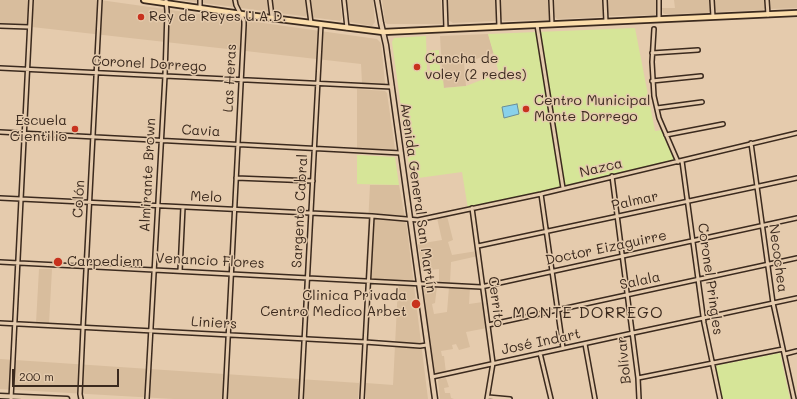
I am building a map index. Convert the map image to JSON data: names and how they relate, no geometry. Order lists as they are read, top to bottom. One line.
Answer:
{"streets":{"main road":["Avenida General San Martín"],"street":["Coronel Dorrego","Las Heras","Cavia","Nazca","Almirante Brown","Melo","Colón","Palmar","Sargento Cabral","Doctor Eizaguirre","Necochea","Venancio Flores","Coronel Pringles","Salala","Cerrito","Liniers","José Indart","Bolívar"]},"crossings":[["Coronel Dorrego","Las Heras"],["Coronel Dorrego","Almirante Brown"],["Coronel Dorrego","Avenida General San Martín"],["Coronel Dorrego","Colón"],["Coronel Dorrego","Sargento Cabral"],["Las Heras","Cavia"],["Las Heras","Melo"],["Las Heras","Venancio Flores"],["Las Heras","Liniers"],["Cavia","Almirante Brown"],["Cavia","Avenida General San Martín"],["Cavia","Colón"],["Cavia","Sargento Cabral"],["Nazca","Melo"],["Nazca","Avenida General San Martín"],["Nazca","Necochea"],["Nazca","Coronel Pringles"],["Nazca","Cerrito"],["Nazca","Bolívar"],["Almirante Brown","Melo"],["Almirante Brown","Venancio Flores"],["Almirante Brown","Liniers"],["Melo","Avenida General San Martín"],["Melo","Colón"],["Melo","Sargento Cabral"],["Avenida General San Martín","Doctor Eizaguirre"],["Avenida General San Martín","Venancio Flores"],["Avenida General San Martín","Liniers"],["Avenida General San Martín","José Indart"],["Colón","Venancio Flores"],["Colón","Liniers"],["Palmar","Necochea"],["Palmar","Coronel Pringles"],["Palmar","Cerrito"],["Palmar","Bolívar"],["Sargento Cabral","Venancio Flores"],["Sargento Cabral","Liniers"],["Doctor Eizaguirre","Necochea"],["Doctor Eizaguirre","Venancio Flores"],["Doctor Eizaguirre","Coronel Pringles"],["Doctor Eizaguirre","Cerrito"],["Doctor Eizaguirre","Bolívar"],["Necochea","Salala"],["Necochea","José Indart"],["Coronel Pringles","Salala"],["Coronel Pringles","José Indart"],["Salala","Cerrito"],["Salala","Bolívar"],["Cerrito","José Indart"],["José Indart","Bolívar"]],"districts":["MONTE DORREGO"],"places":["Rey de Reyes U.A.D.","Cancha de voley (2 redes)","Centro Municipal Monte Dorrego","Escuela Cientilio","Carpediem","Clinica Privada Centro Medico Arbet"],"scale_bar":"200 m"}
